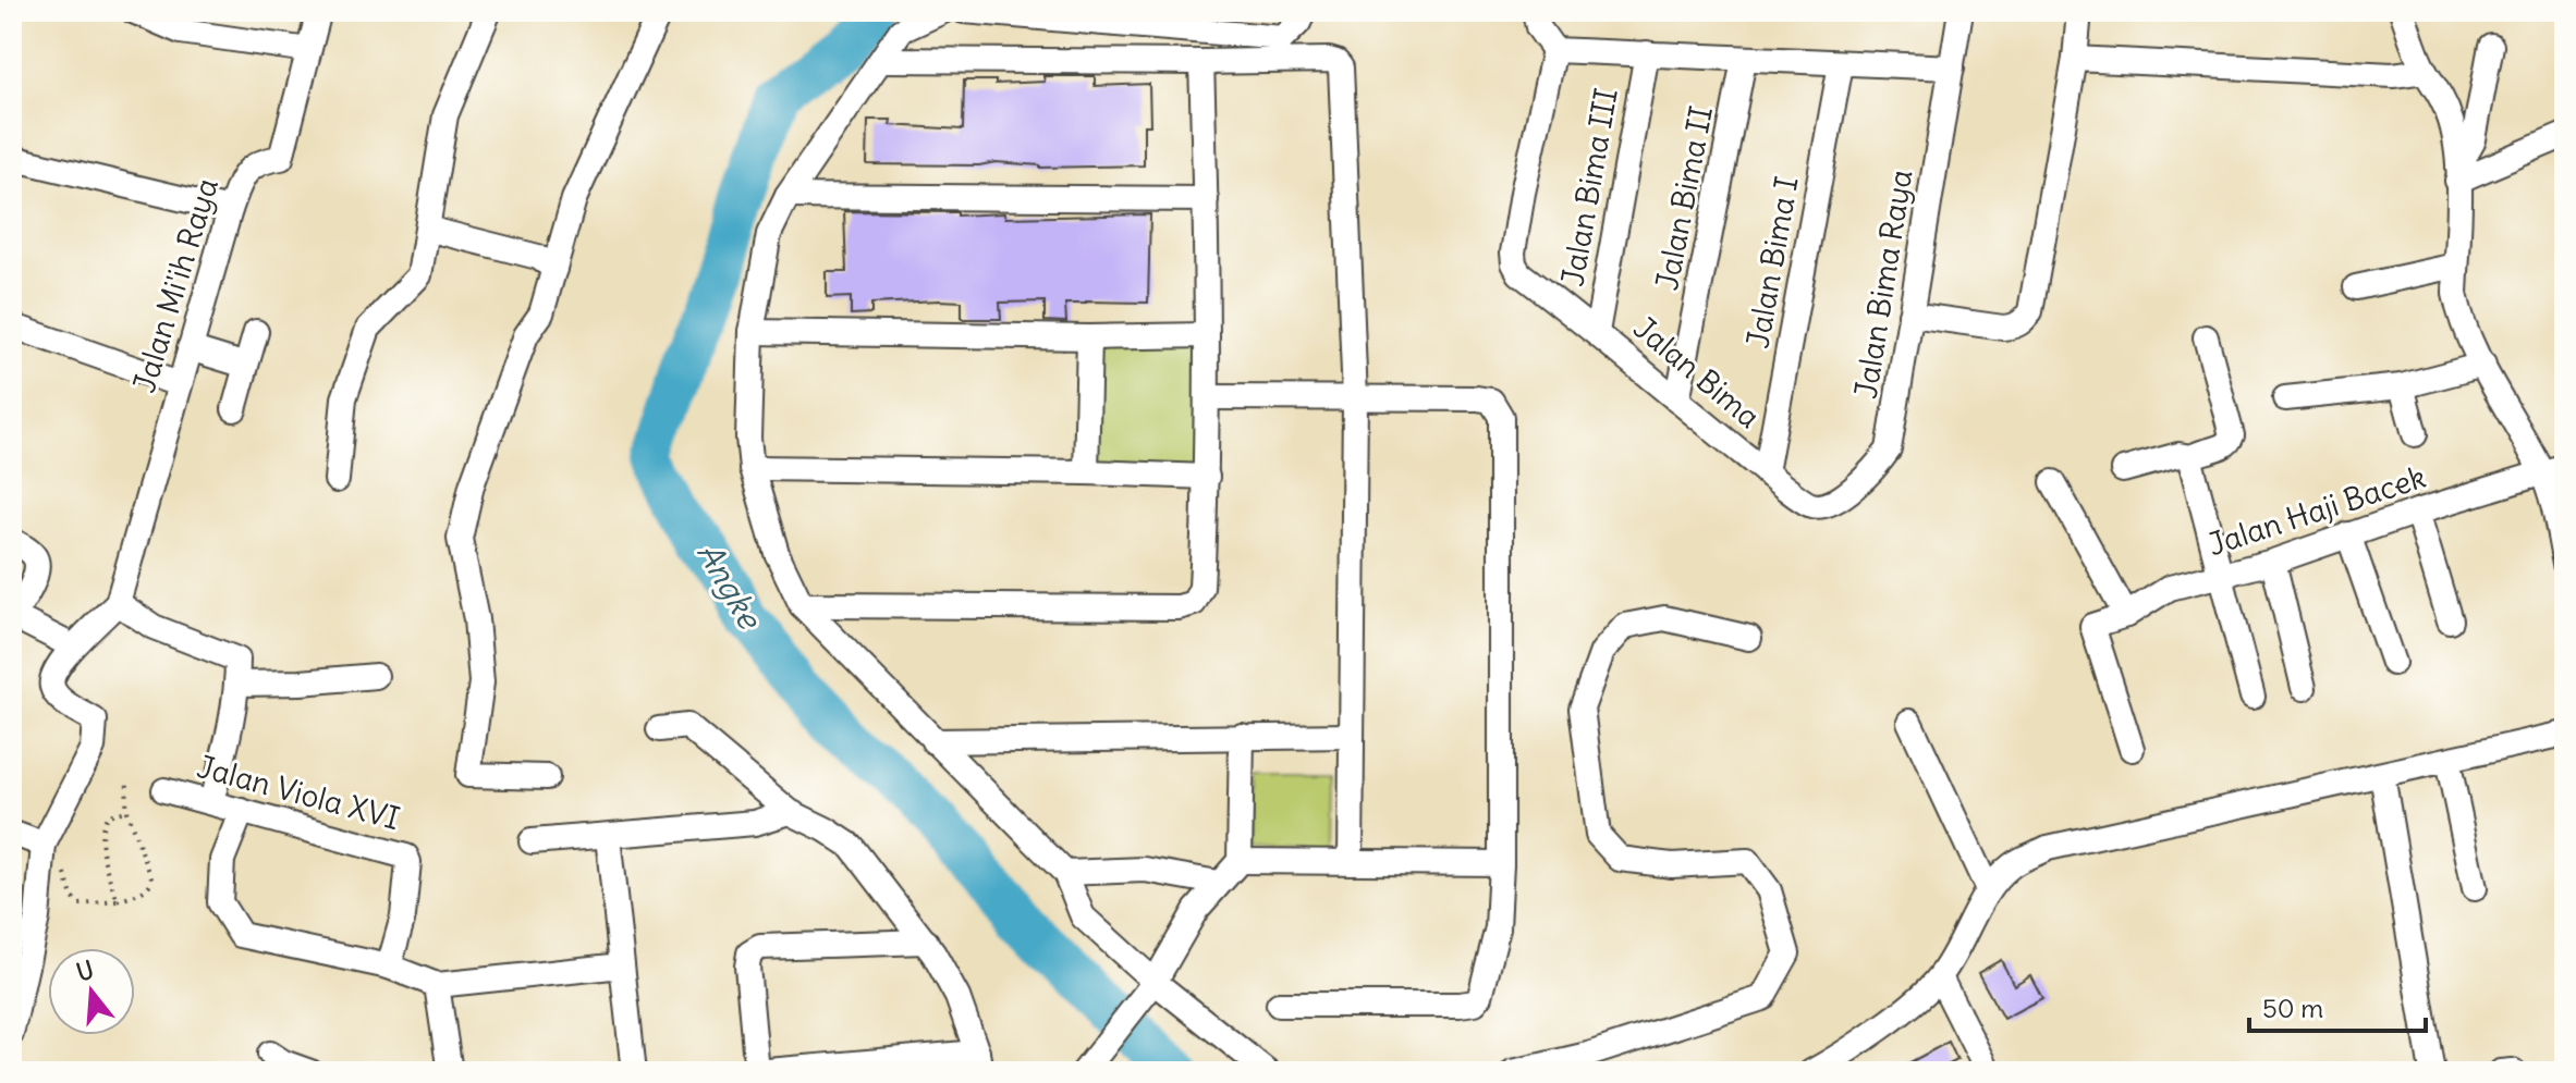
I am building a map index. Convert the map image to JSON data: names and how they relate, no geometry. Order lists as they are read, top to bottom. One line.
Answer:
{"streets":{"street":["Jalan Bima III","Jalan Bima II","Jalan Bima I","Jalan Bima Raya","Jalan Mi'ih Raya","Jalan Bima","Jalan Haji Bacek","Jalan Viola XVI"]},"crossings":[["Jalan Bima III","Jalan Bima"],["Jalan Bima II","Jalan Bima"],["Jalan Bima I","Jalan Bima"],["Jalan Bima Raya","Jalan Bima"]],"water":["Angke"],"scale_bar":"50 m","north":"top"}
